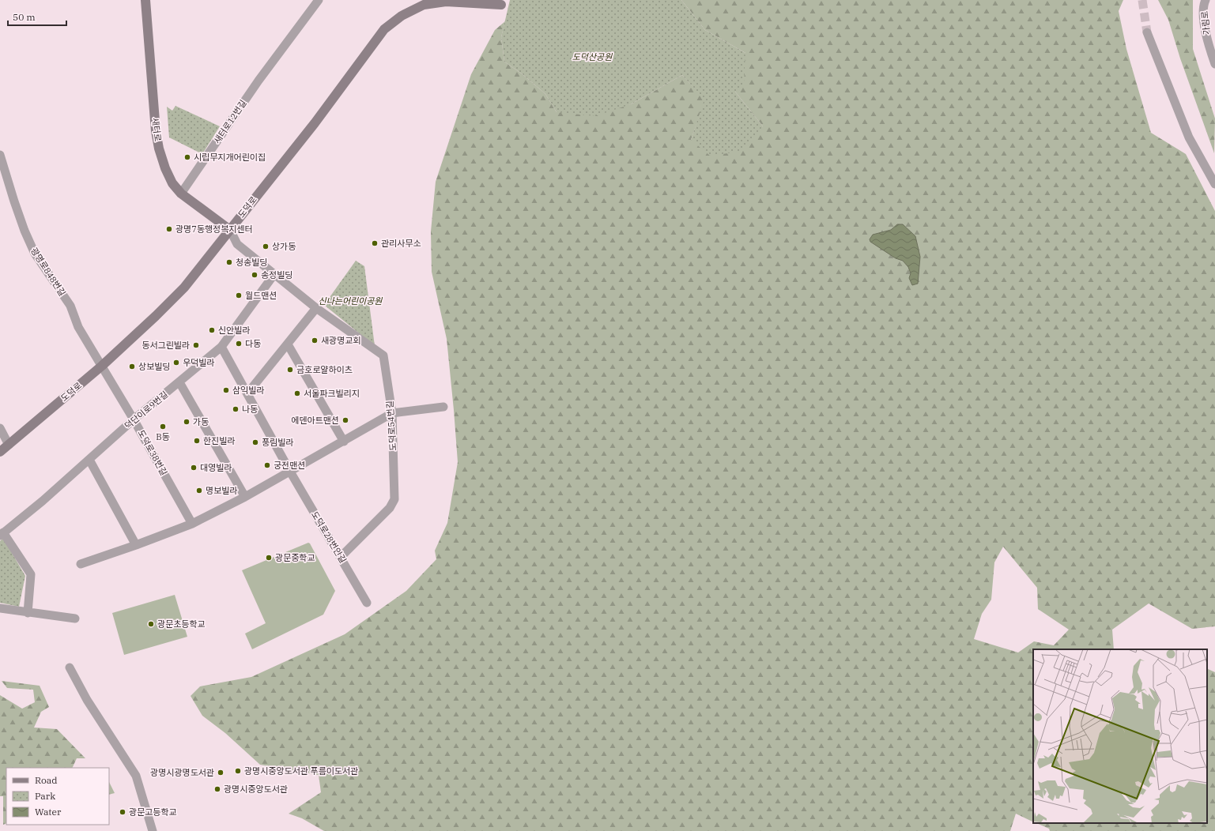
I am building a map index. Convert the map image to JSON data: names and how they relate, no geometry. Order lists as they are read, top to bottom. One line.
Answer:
{"streets":{"street":["가림로","새터로12번길","새터로","도덕로","광명로848번길","덕단이로9번길","도덕로54번길","도덕로38번길","도덕로28번안길"]},"crossings":[["새터로12번길","새터로"],["새터로","도덕로"],["새터로","도덕로54번길"],["도덕로","광명로848번길"],["도덕로","도덕로54번길"],["도덕로","도덕로38번길"],["광명로848번길","도덕로38번길"],["덕단이로9번길","도덕로54번길"],["덕단이로9번길","도덕로38번길"],["덕단이로9번길","도덕로28번안길"],["도덕로54번길","도덕로28번안길"]],"parks":["도덕산공원","신나는어린이공원"],"places":["시립무지개어린이집","광명7동행정복지센터","관리사무소","상가동","청송빌딩","송정빌딩","월드맨션","신안빌라","새광명교회","다동","동서그린빌라","우덕빌라","상보빌딩","금호로얄하이츠","삼익빌라","서울파크빌리지","나동","에덴아트맨션","가동","B동","한진빌라","풍림빌라","궁전맨션","대영빌라","명보빌라","광문중학교","광문초등학교","광명시중앙도서관 푸름이도서관","광명시광명도서관","광명시중앙도서관","광문고등학교"],"legend":["Road","Park","Water"],"scale_bar":"50 m"}
